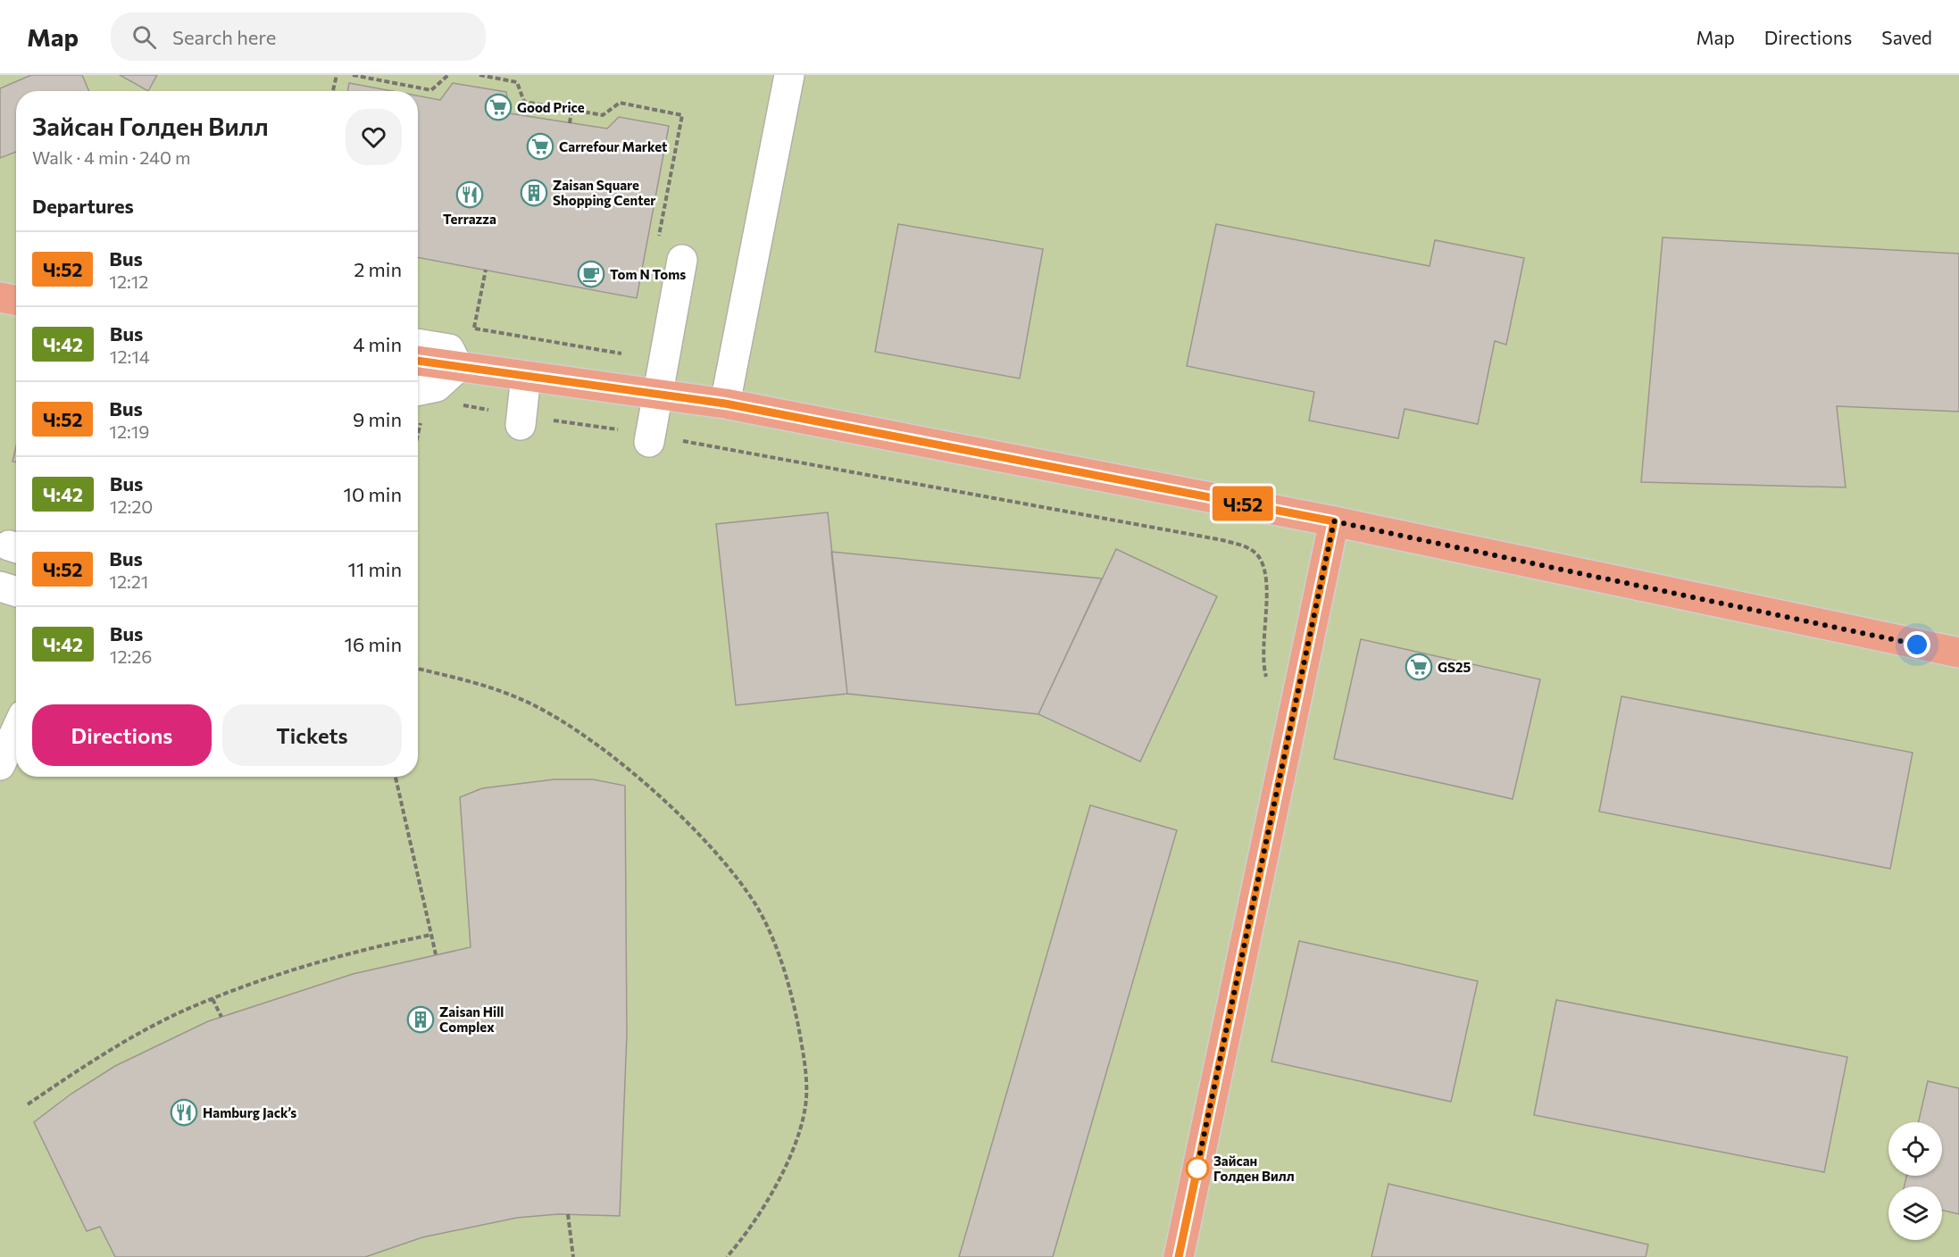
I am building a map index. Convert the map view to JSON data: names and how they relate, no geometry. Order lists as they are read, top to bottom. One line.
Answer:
{"places":{"supermarket":["Good Price","Carrefour Market","GS25"],"building":["Zaisan Square Shopping Center","Zaisan Hill Complex"],"restaurant":["Terrazza","Hamburg Jack’s"],"cafe":["Tom N Toms"],"other":["Зайсан Голден Вилл"]},"lines":["bus line Ч:52"],"page":{"header":"Map","search":"Search here","nav":["Map","Directions","Saved"],"on_map":"Ч:52","heading":[["Зайсан Голден Вилл","Walk · 4 min · 240 m"],"Departures"],"list":[{"mark":"Ч:52","name":"Bus","note":"12:12","value":"2 min"},{"mark":"Ч:42","name":"Bus","note":"12:14","value":"4 min"},{"mark":"Ч:52","name":"Bus","note":"12:19","value":"9 min"},{"mark":"Ч:42","name":"Bus","note":"12:20","value":"10 min"},{"mark":"Ч:52","name":"Bus","note":"12:21","value":"11 min"},{"mark":"Ч:42","name":"Bus","note":"12:26","value":"16 min"}],"buttons":["Directions","Tickets"]}}
